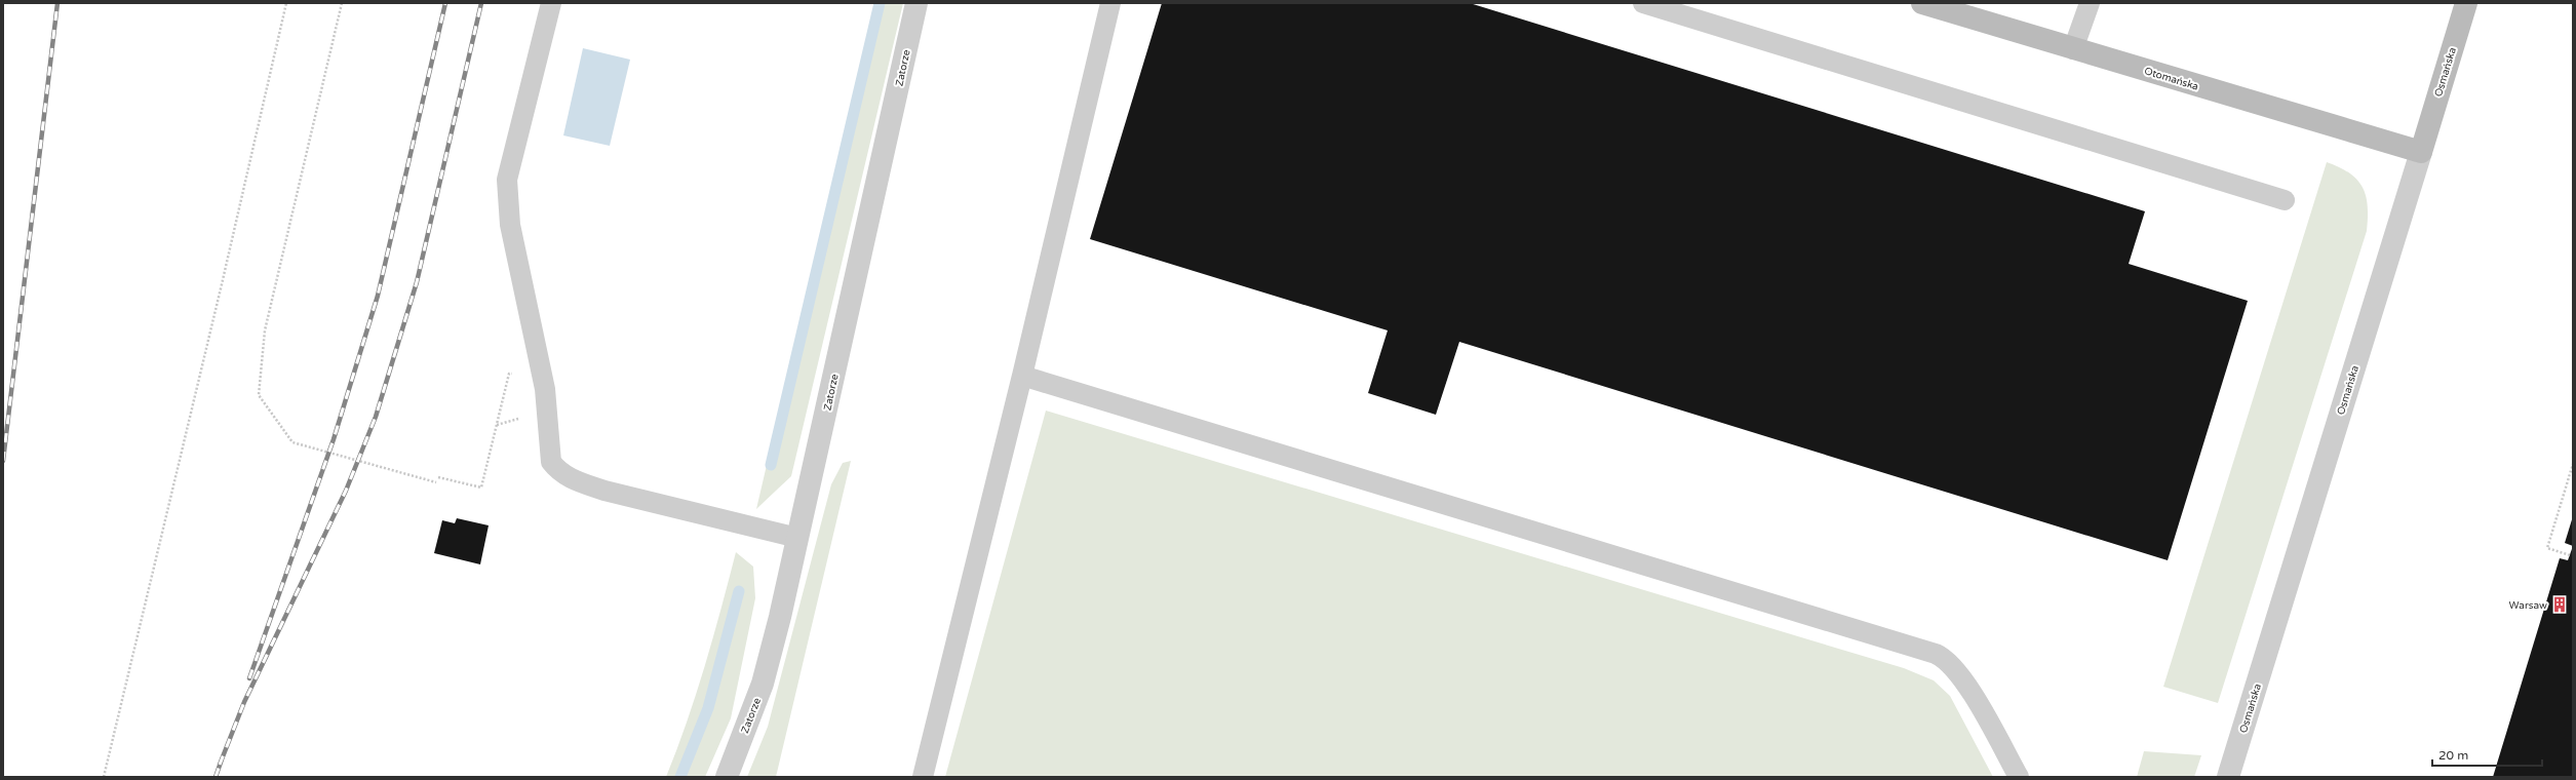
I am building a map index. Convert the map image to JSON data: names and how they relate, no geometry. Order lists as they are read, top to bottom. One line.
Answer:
{"streets":{"street":["Zatorze","Osmańska","Otomańska"]},"crossings":[["Osmańska","Otomańska"]],"places":{"building":["Warsaw"]},"scale_bar":"20 m"}
